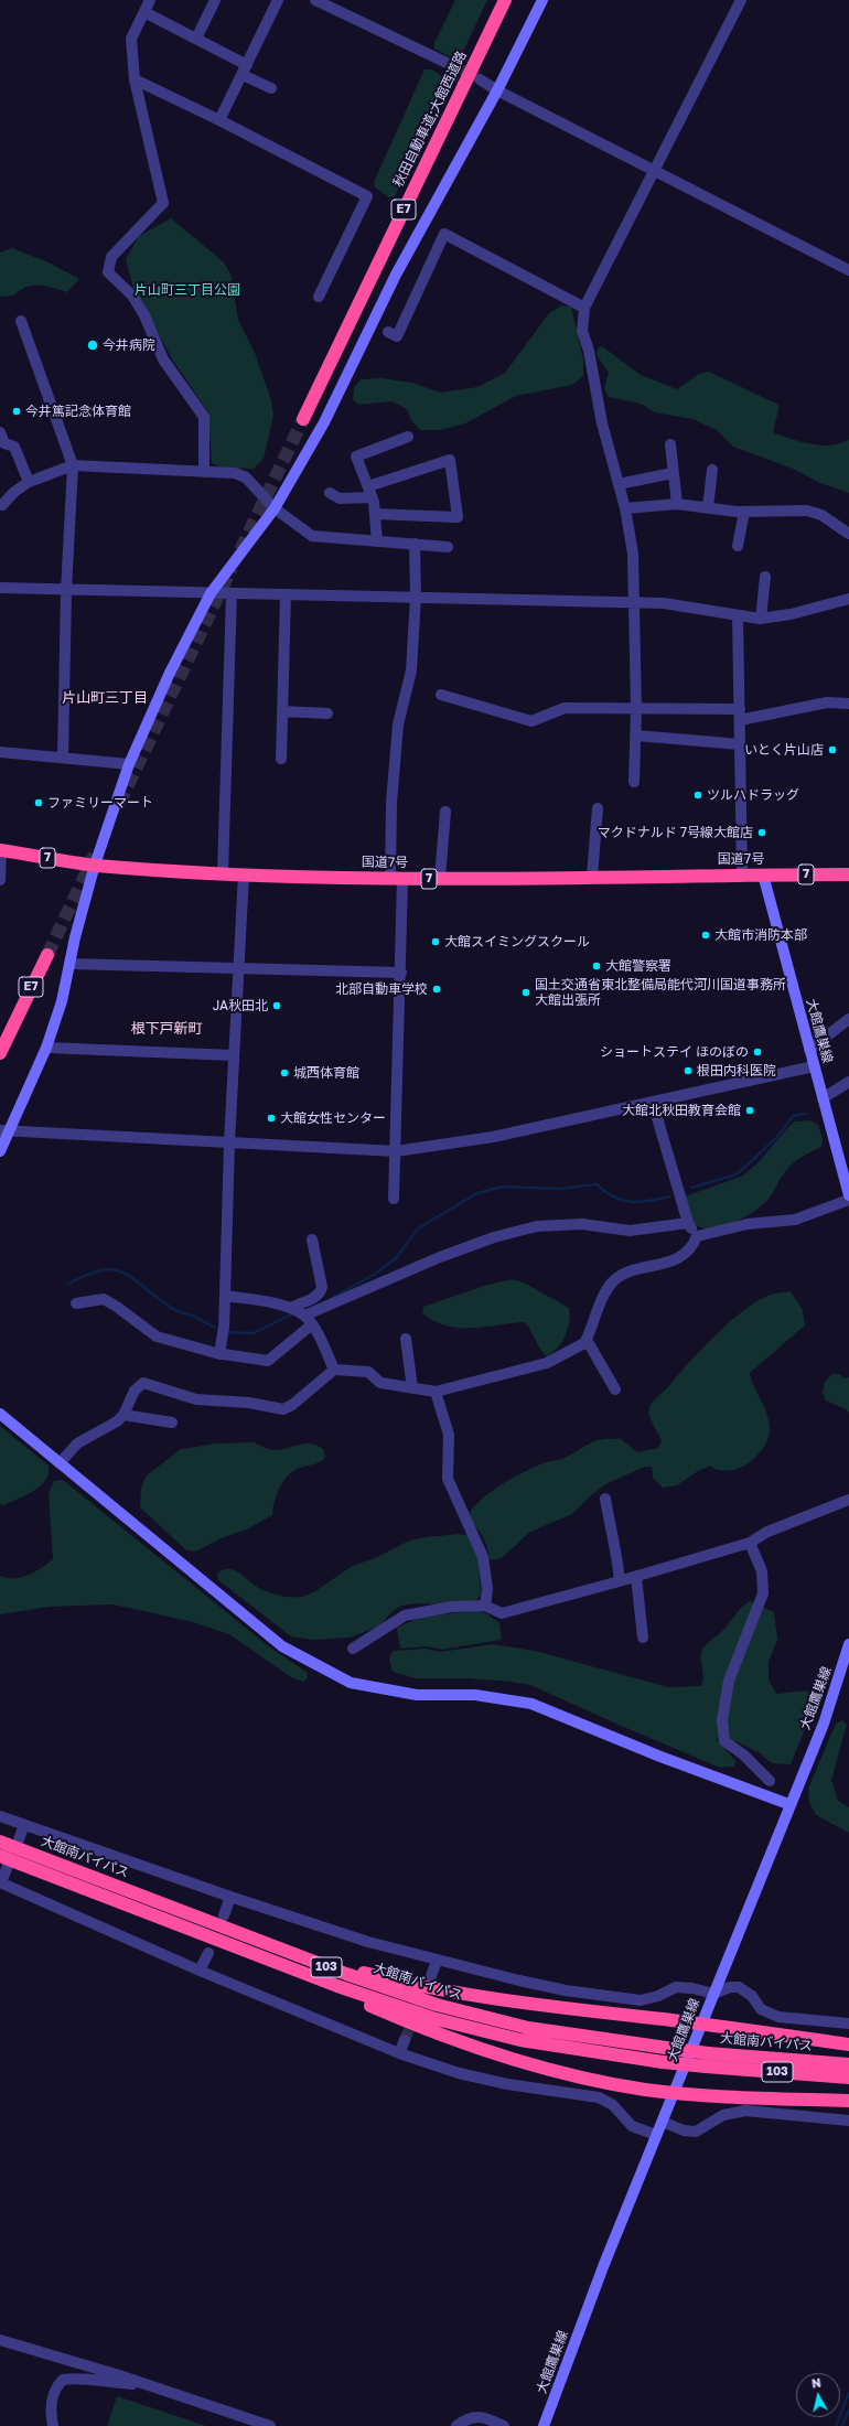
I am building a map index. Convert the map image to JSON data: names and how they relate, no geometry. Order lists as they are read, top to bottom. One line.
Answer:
{"streets":{"highway":["秋田自動車道;大館西道路","E7","7","国道7号","大館南バイパス","103"],"street":["大館鷹巣線"]},"crossings":[["国道7号","大館鷹巣線"]],"districts":["片山町三丁目","根下戸新町"],"parks":["片山町三丁目公園"],"places":["今井病院","今井篤記念体育館","いとく片山店","ツルハドラッグ","ファミリーマート","マクドナルド 7号線大館店","大館市消防本部","大館スイミングスクール","大館警察署","北部自動車学校","国土交通省東北整備局能代河川国道事務所 大館出張所","JA秋田北","ショートステイ ほのぼの","根田内科医院","城西体育館","大館北秋田教育会館","大館女性センター"],"north":"top"}
